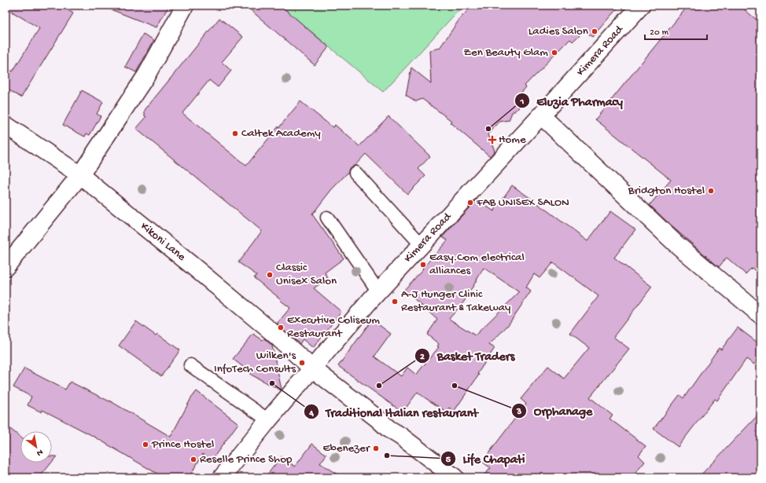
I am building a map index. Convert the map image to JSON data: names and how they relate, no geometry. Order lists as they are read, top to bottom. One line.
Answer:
{"streets":{"street":["Kimera Road","Kikoni Lane"]},"crossings":[["Kimera Road","Kikoni Lane"]],"places":{"other":["Ladies Salon","Zen Beauty Glam","Eluzia Pharmacy","Caltek Academy","Bridgton Hostel","FAB UNISEX SALON","Easy.Com electrical alliances","Classic Unisex Salon","A-J Hunger Clinic Restaurant & Takeway","Executive Coliseum Restaurant","Wilken's InfoTech Consults","Traditional Italian restaurant","Basket Traders","Orphanage","Prince Hostel","Ebenezer","Life Chapati","Reselle Prince Shop"],"health":["Home"]},"scale_bar":"20 m","north":"bottom right"}
